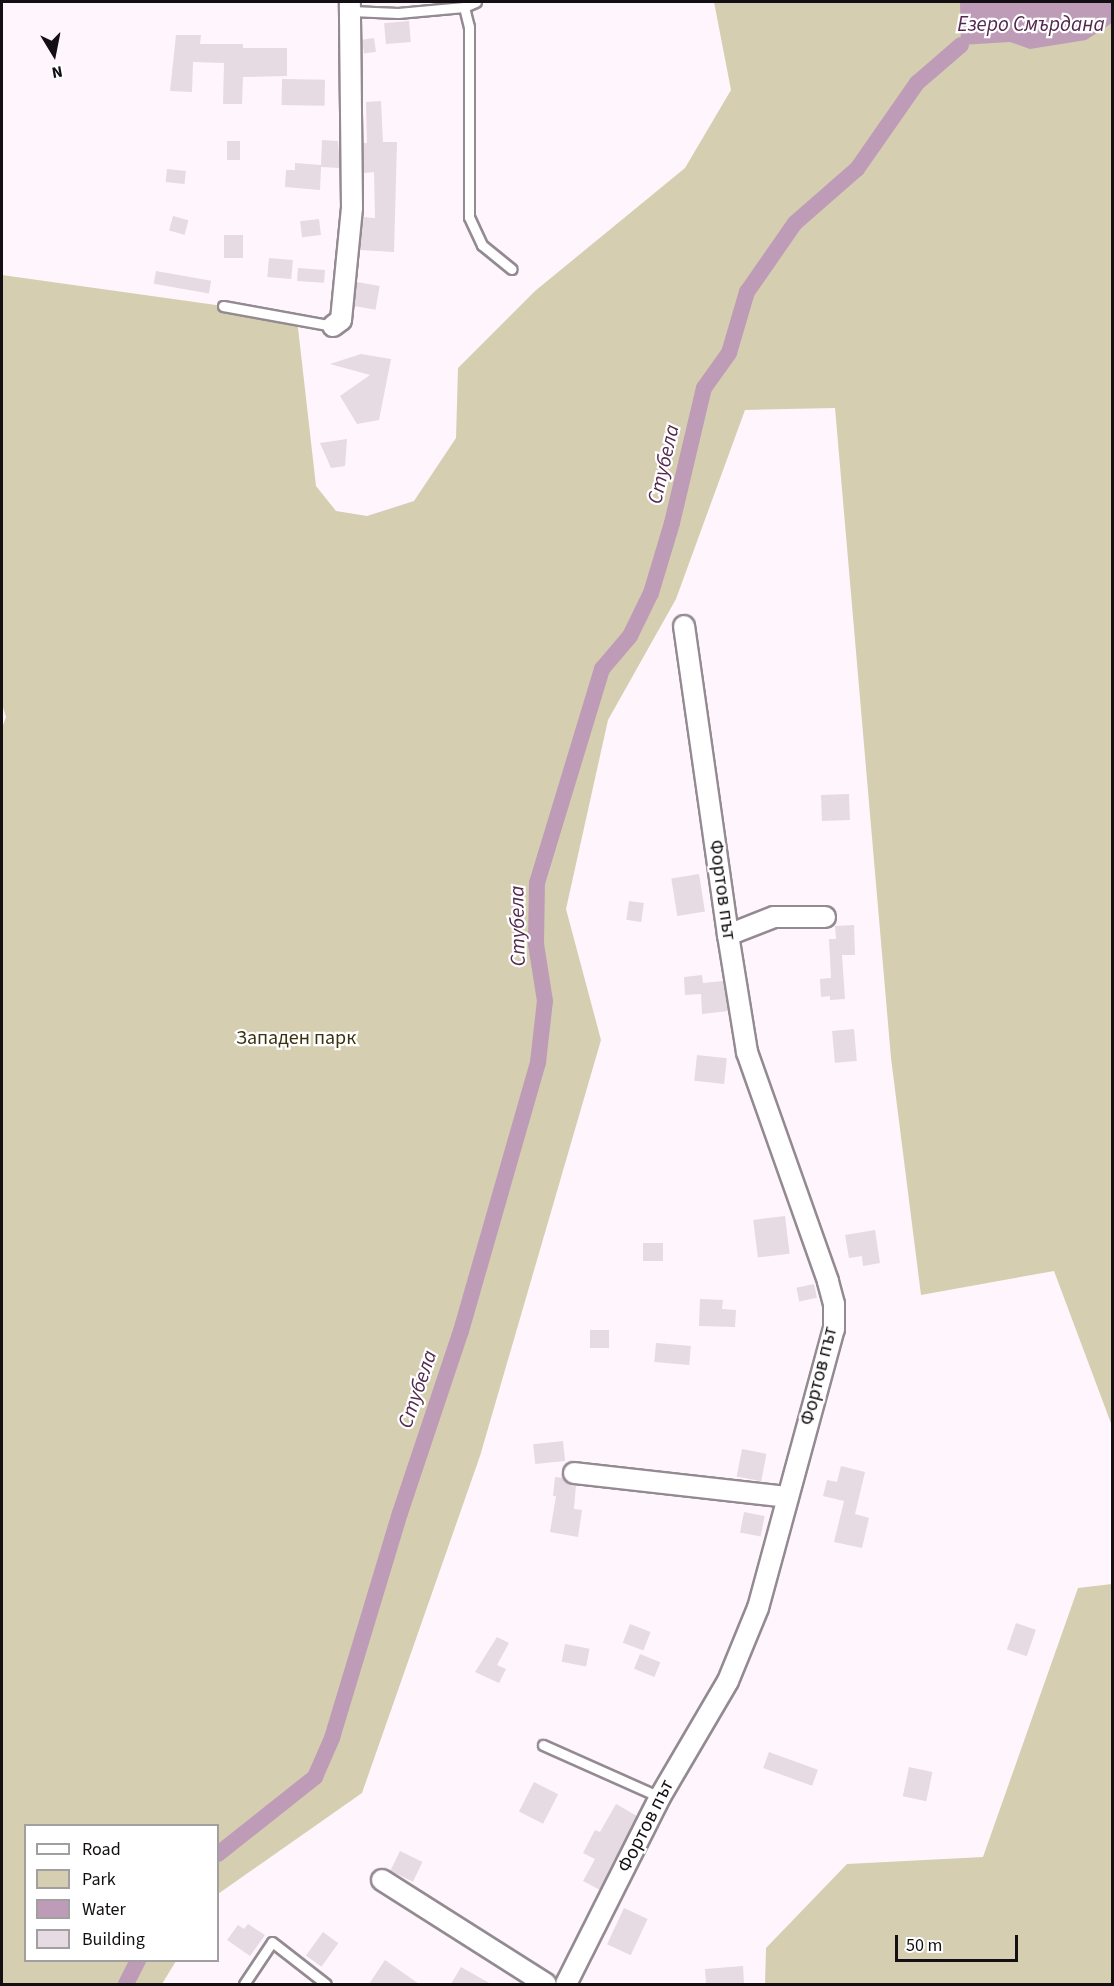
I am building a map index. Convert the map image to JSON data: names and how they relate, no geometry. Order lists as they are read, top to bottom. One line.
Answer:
{"streets":{"street":["Фортов път"]},"water":["Езеро Смърдана","Стубела"],"parks":["Западен парк"],"legend":["Road","Park","Water","Building"],"scale_bar":"50 m","north":"bottom"}
